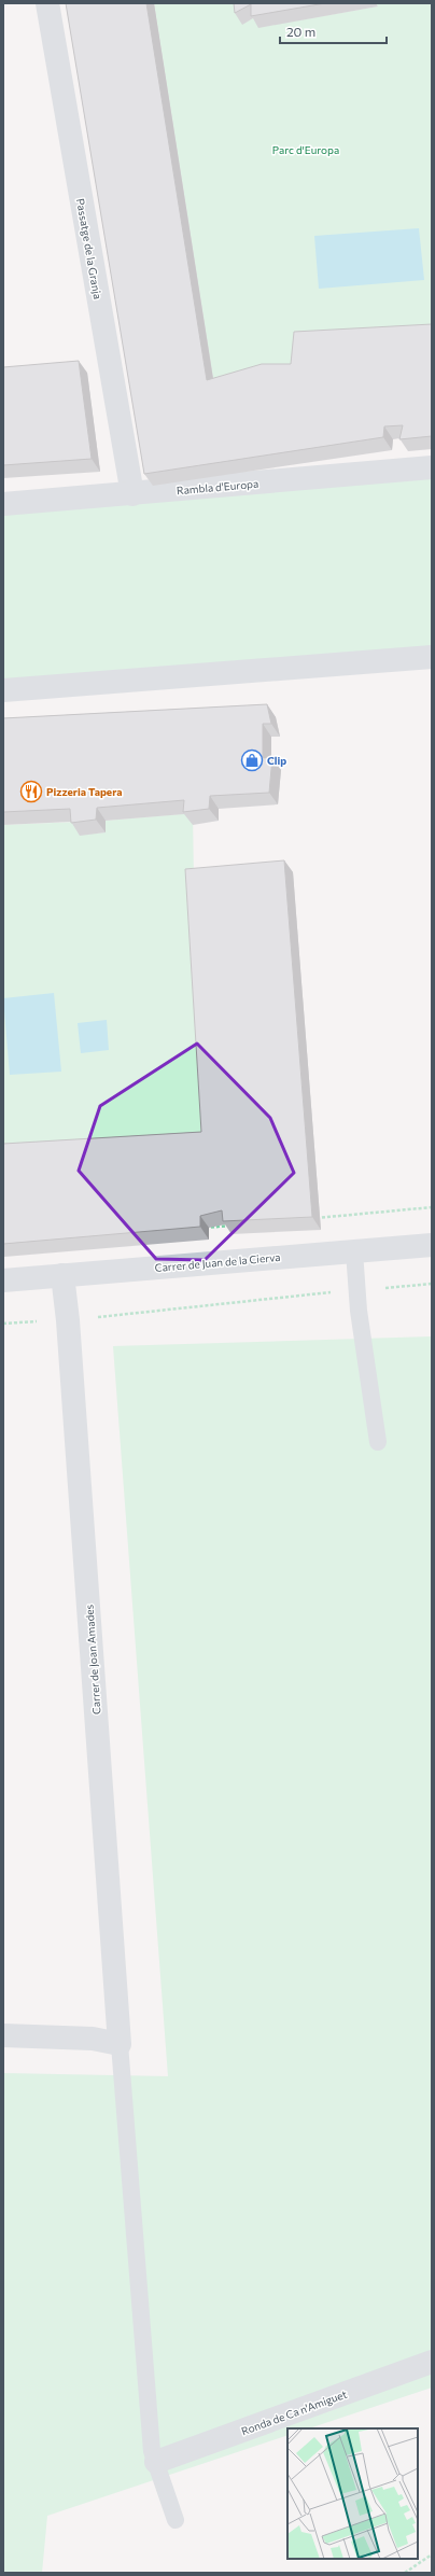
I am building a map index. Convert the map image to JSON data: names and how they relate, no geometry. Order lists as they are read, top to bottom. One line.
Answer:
{"streets":{"street":["Passatge de la Granja","Rambla d'Europa","Carrer de Juan de la Cierva","Carrer de Joan Amades","Ronda de Ca n'Amiguet"]},"crossings":[["Passatge de la Granja","Rambla d'Europa"],["Carrer de Juan de la Cierva","Carrer de Joan Amades"]],"parks":["Parc d'Europa"],"places":{"shop":["Clip"],"restaurant":["Pizzeria Tapera"]},"scale_bar":"20 m"}
